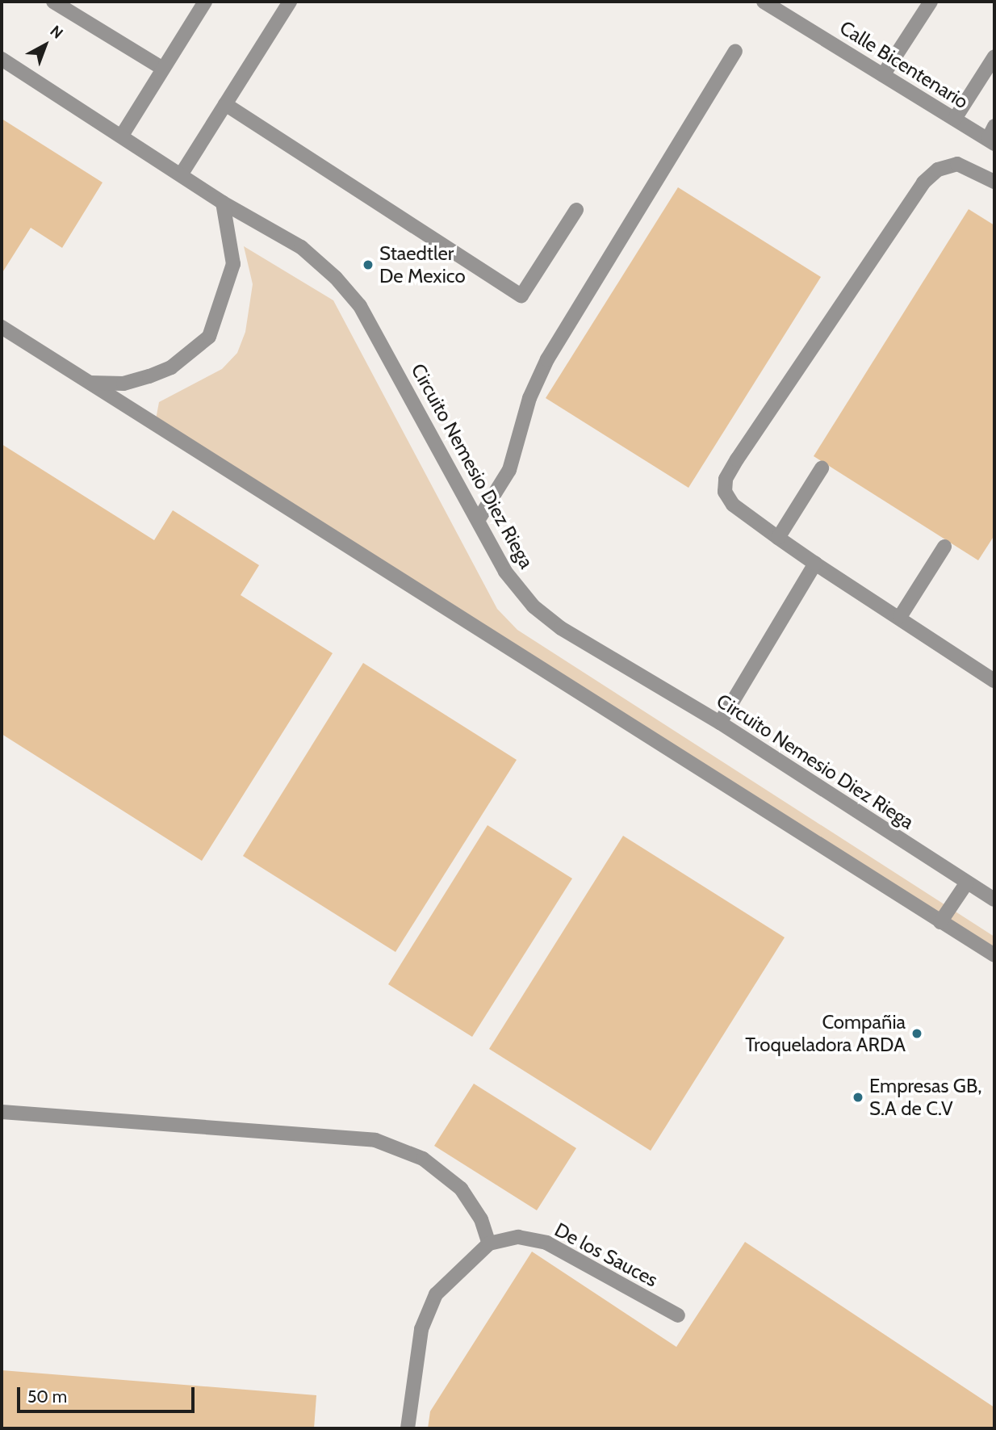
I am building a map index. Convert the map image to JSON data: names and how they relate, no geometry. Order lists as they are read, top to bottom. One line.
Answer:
{"streets":{"street":["Calle Bicentenario","Circuito Nemesio Diez Riega","De los Sauces"]},"places":["Staedtler De Mexico","Compañia Troqueladora ARDA","Empresas GB, S.A de C.V"],"scale_bar":"50 m","north":"top right"}
